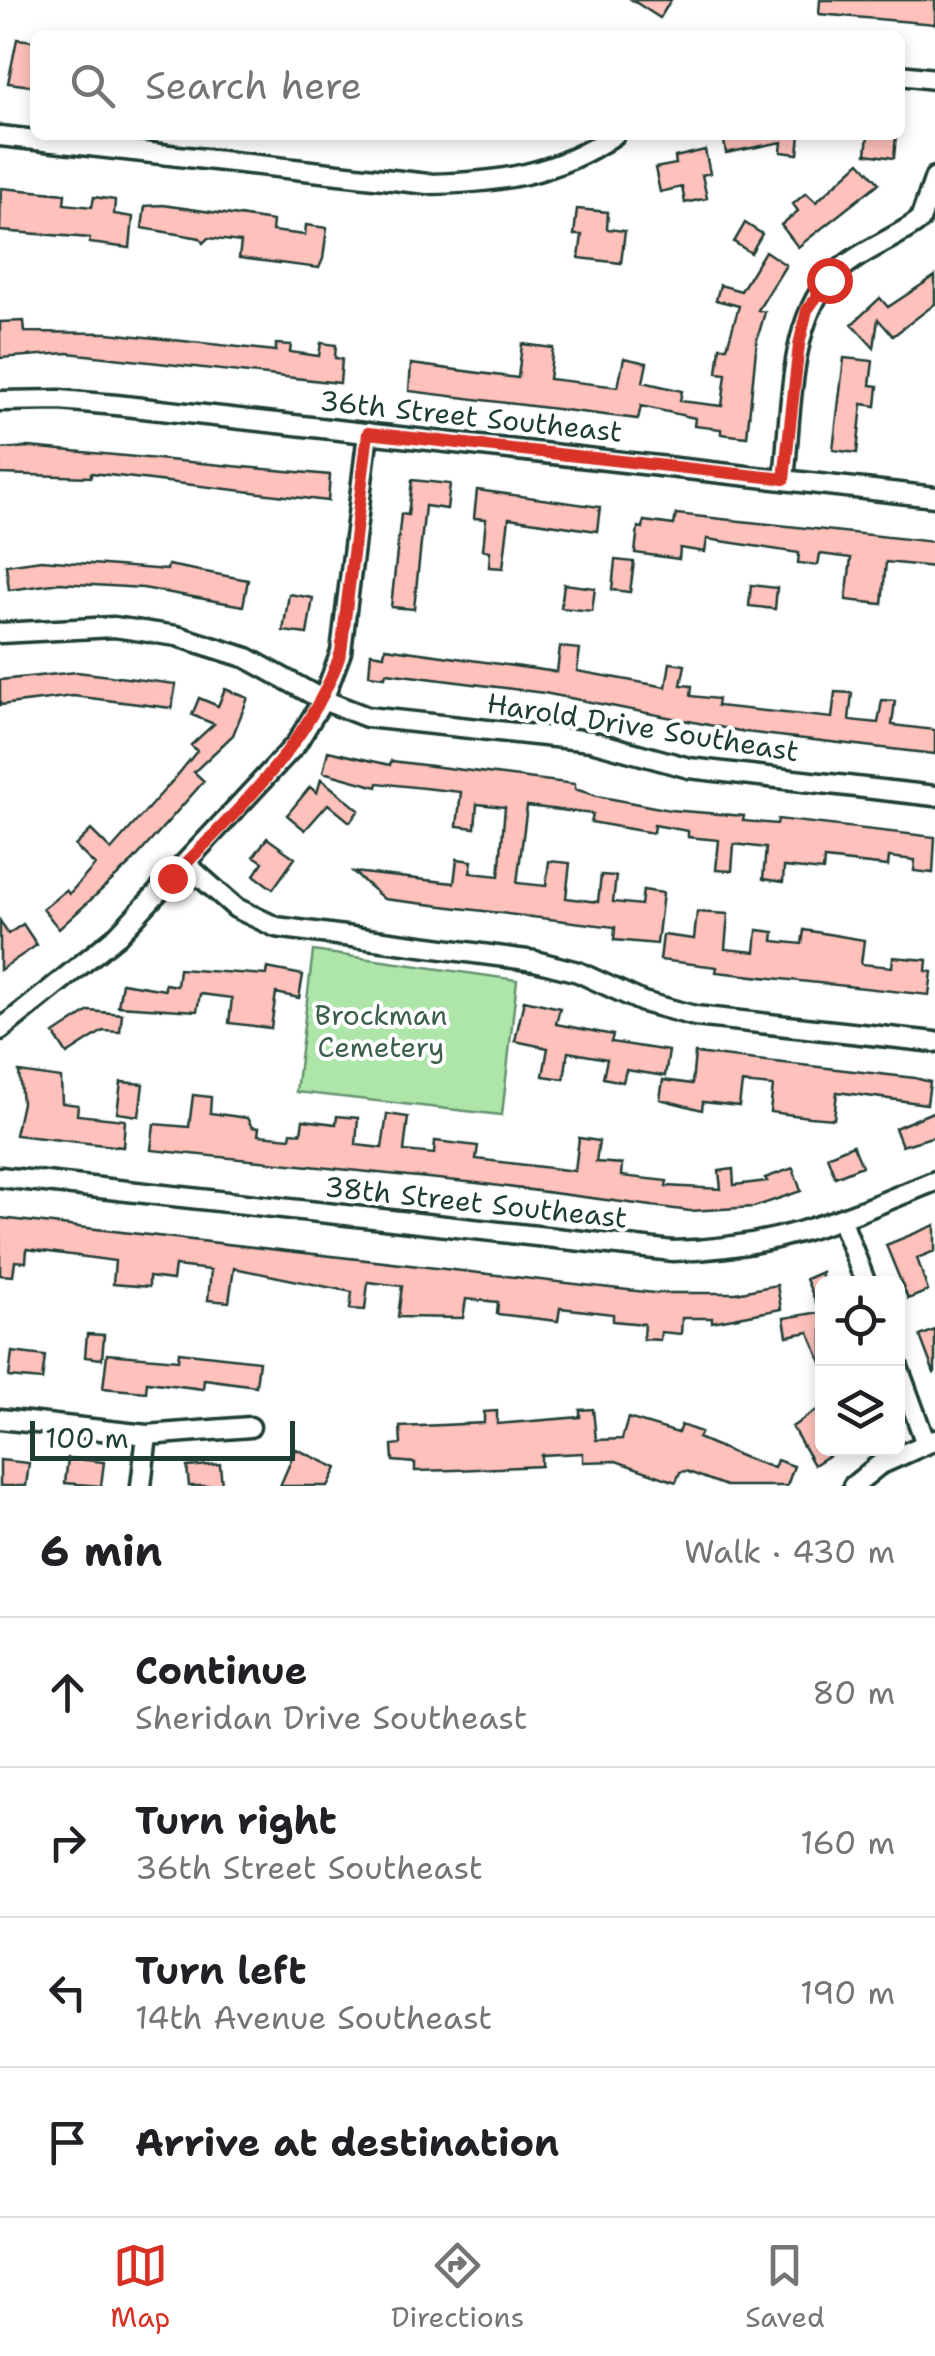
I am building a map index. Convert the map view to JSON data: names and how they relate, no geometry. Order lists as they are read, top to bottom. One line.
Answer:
{"streets":{"street":["36th Street Southeast","Harold Drive Southeast","38th Street Southeast"]},"parks":["Brockman Cemetery"],"scale_bar":"100 m","page":{"search":"Search here","scale":"100 m","heading":["6 min","Walk · 430 m"],"list":[["Continue","Sheridan Drive Southeast","80 m"],["Turn right","36th Street Southeast","160 m"],["Turn left","14th Avenue Southeast","190 m"],"Arrive at destination"],"nav":["Map","Directions","Saved"]}}
